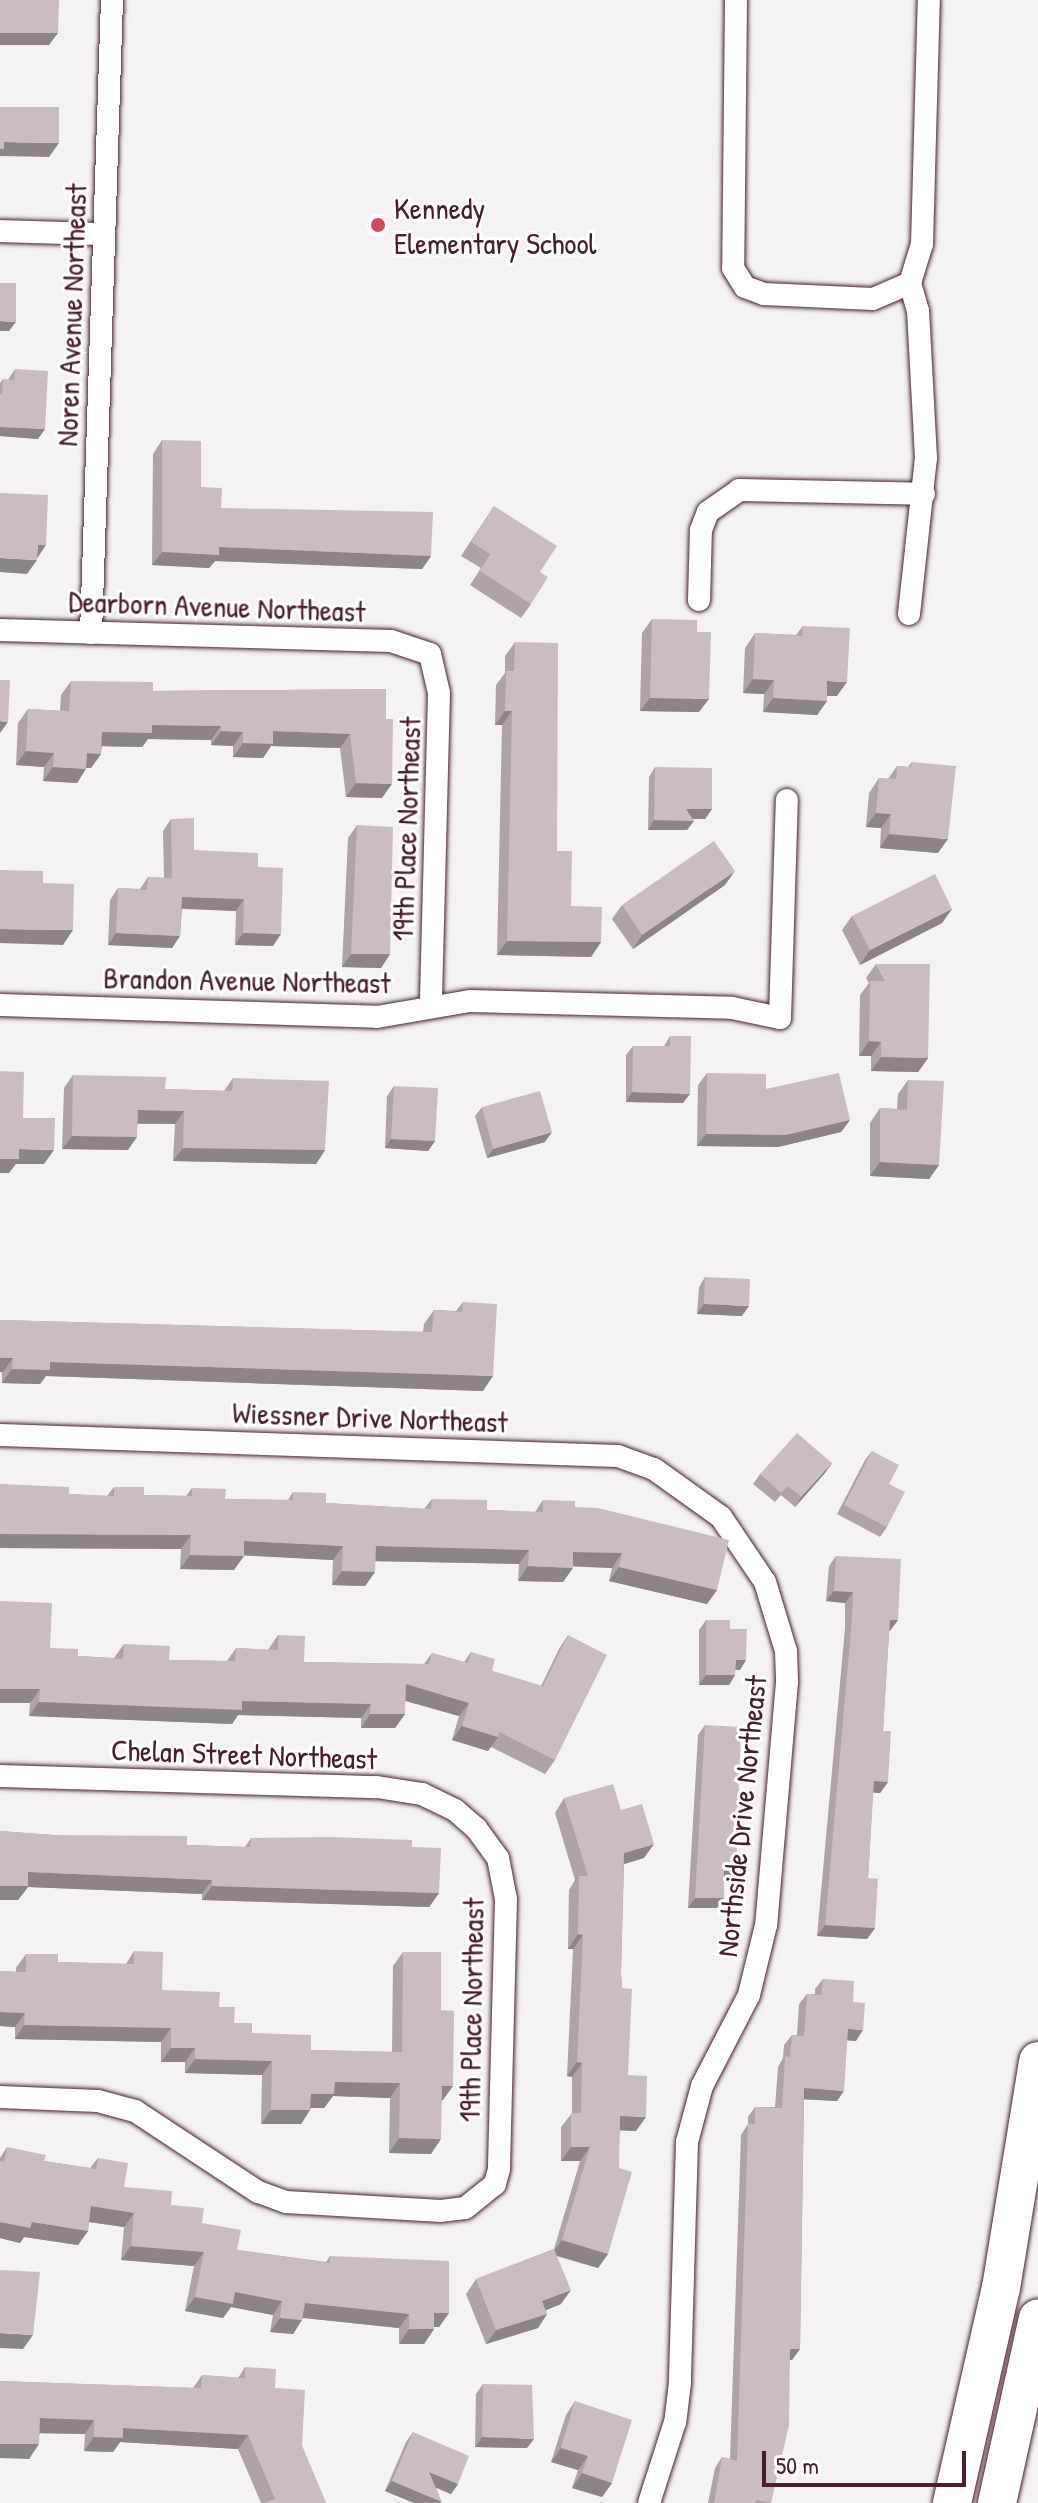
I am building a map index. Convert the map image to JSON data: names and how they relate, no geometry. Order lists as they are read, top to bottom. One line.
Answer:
{"streets":{"street":["Noren Avenue Northeast","Dearborn Avenue Northeast","19th Place Northeast","Brandon Avenue Northeast","Wiessner Drive Northeast","Chelan Street Northeast","Northside Drive Northeast"]},"crossings":[["Noren Avenue Northeast","Dearborn Avenue Northeast"],["Dearborn Avenue Northeast","19th Place Northeast"],["19th Place Northeast","Brandon Avenue Northeast"],["19th Place Northeast","Chelan Street Northeast"],["Wiessner Drive Northeast","Northside Drive Northeast"]],"places":["Kennedy Elementary School"],"scale_bar":"50 m"}
